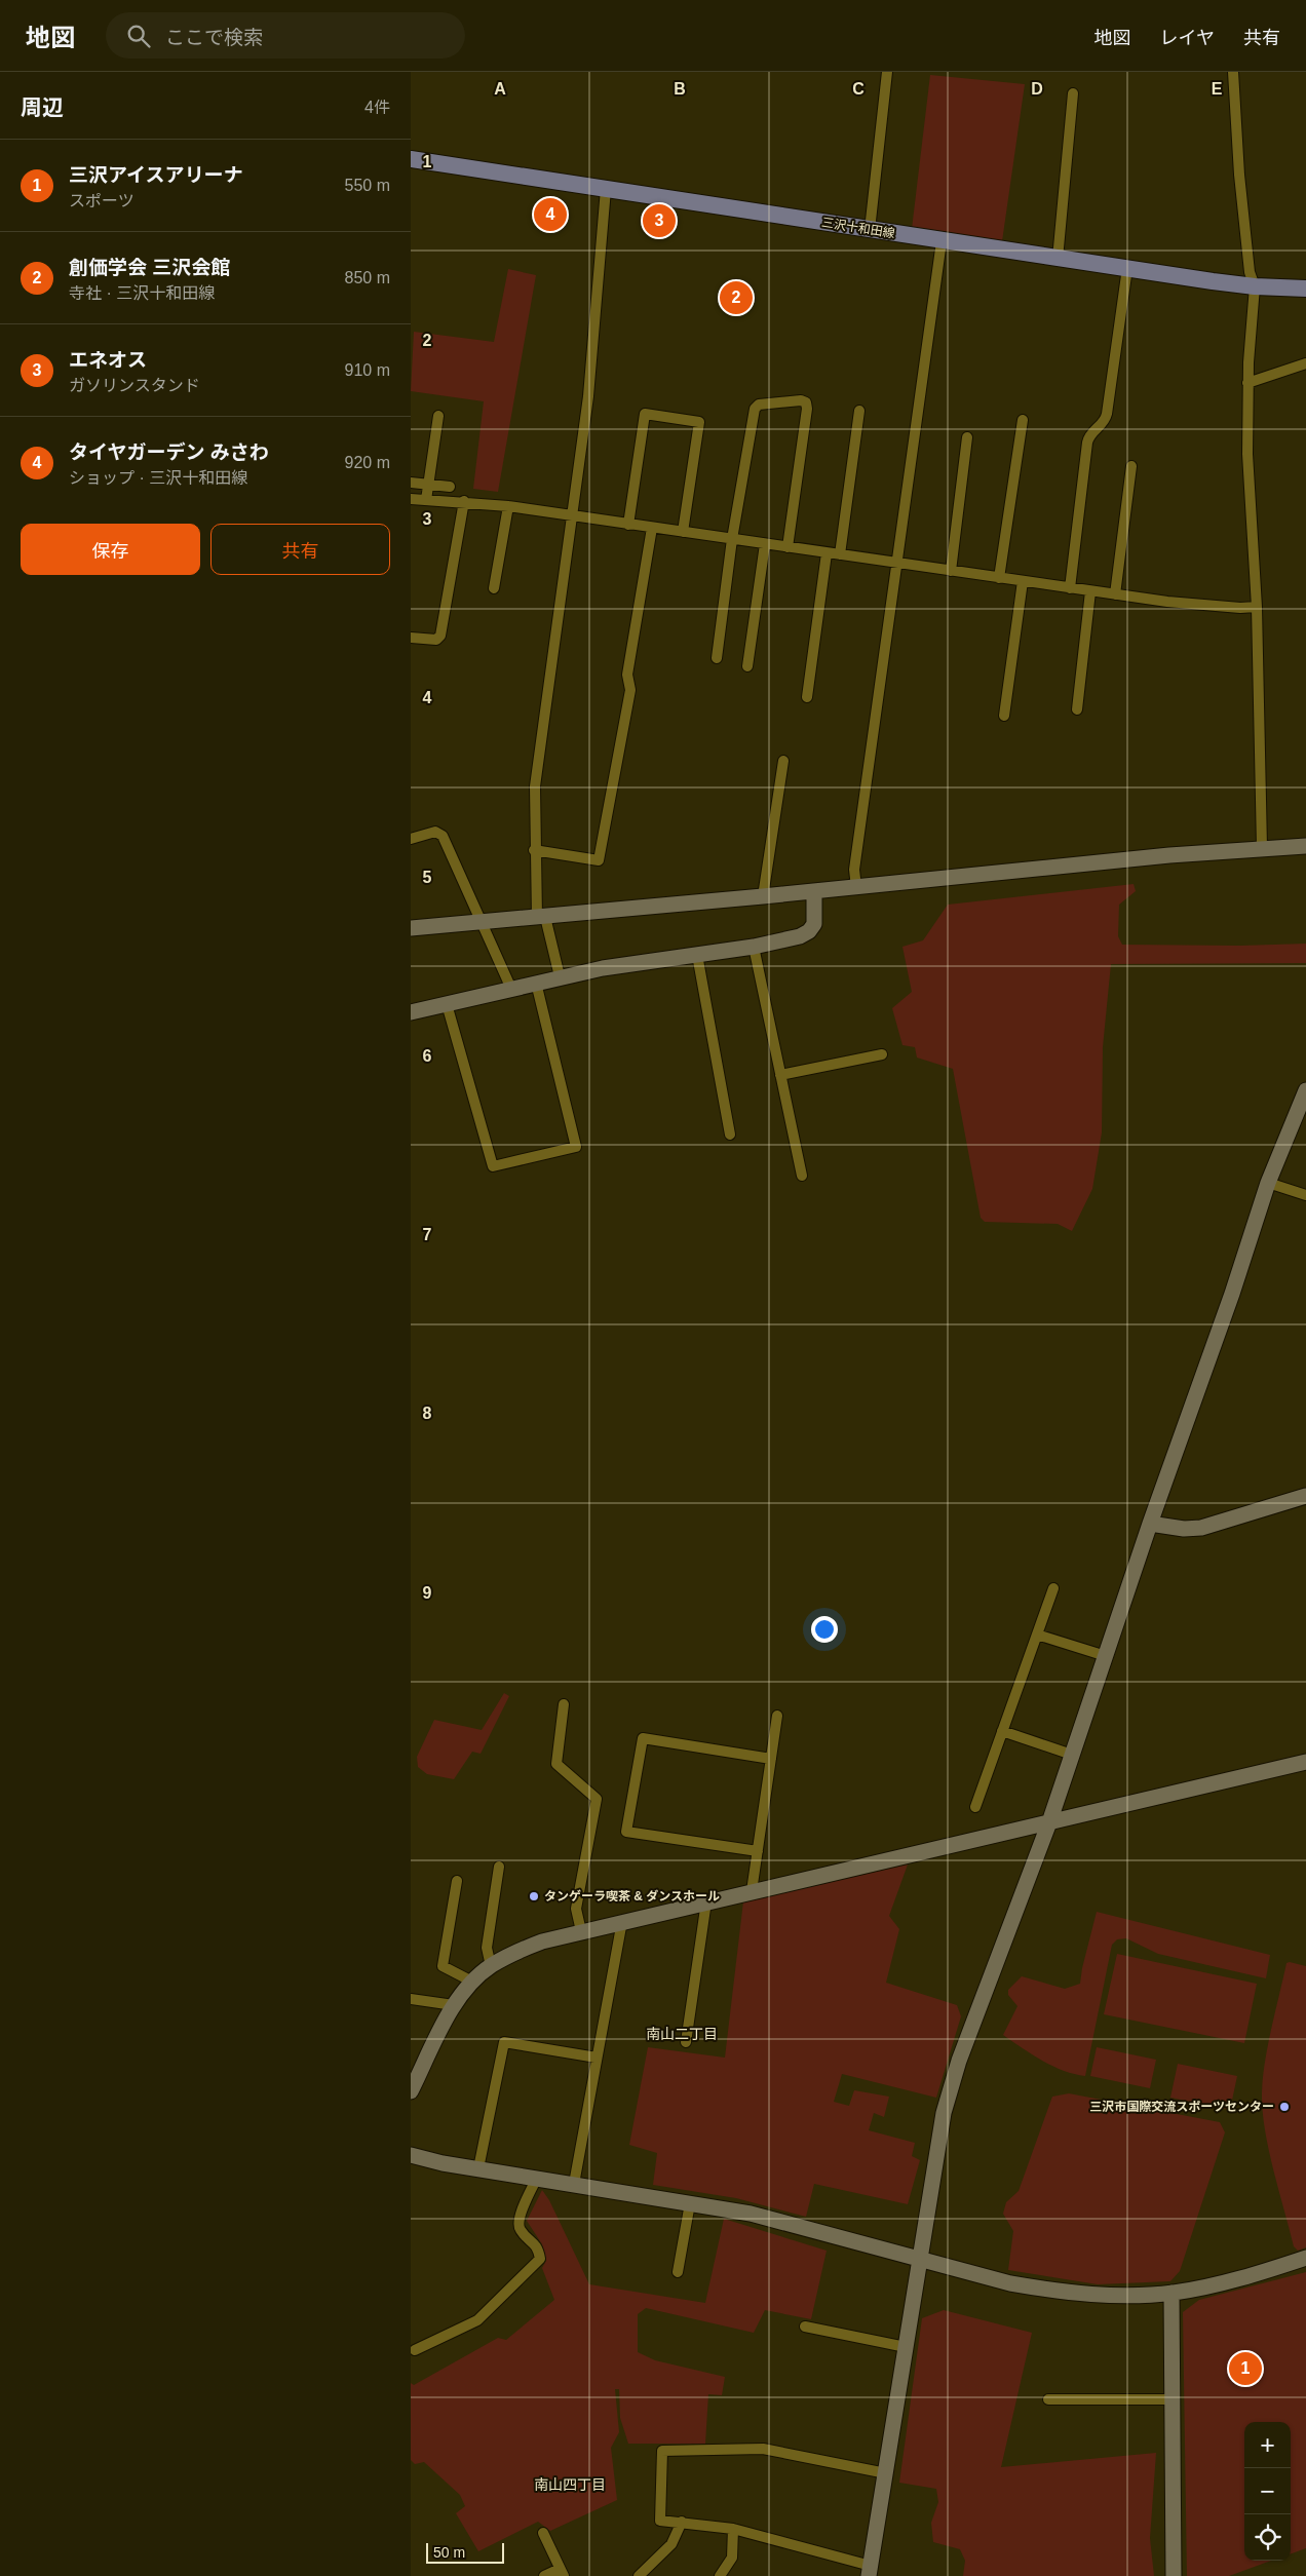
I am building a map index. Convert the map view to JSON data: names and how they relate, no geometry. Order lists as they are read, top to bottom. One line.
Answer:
{"streets":{"main road":["三沢十和田線"]},"districts":["南山二丁目","南山四丁目"],"places":["タンゲーラ喫茶 & ダンスホール","三沢市国際交流スポーツセンター"],"scale_bar":"50 m","page":{"header":"地図","search":"ここで検索","nav":["地図","レイヤ","共有"],"heading":["周辺","4件"],"list":[{"mark":"1","name":"三沢アイスアリーナ","note":"スポーツ","value":"550 m"},{"mark":"2","name":"創価学会 三沢会館","note":"寺社 · 三沢十和田線","value":"850 m"},{"mark":"3","name":"エネオス","note":"ガソリンスタンド","value":"910 m"},{"mark":"4","name":"タイヤガーデン みさわ","note":"ショップ · 三沢十和田線","value":"920 m"}],"pins":["4","3","2","1"],"buttons":["保存","共有"],"map_buttons":["+","−"],"scale":"50 m"},"grid":{"columns":["A","B","C","D","E"],"rows":["1","2","3","4","5","6","7","8","9"]}}
